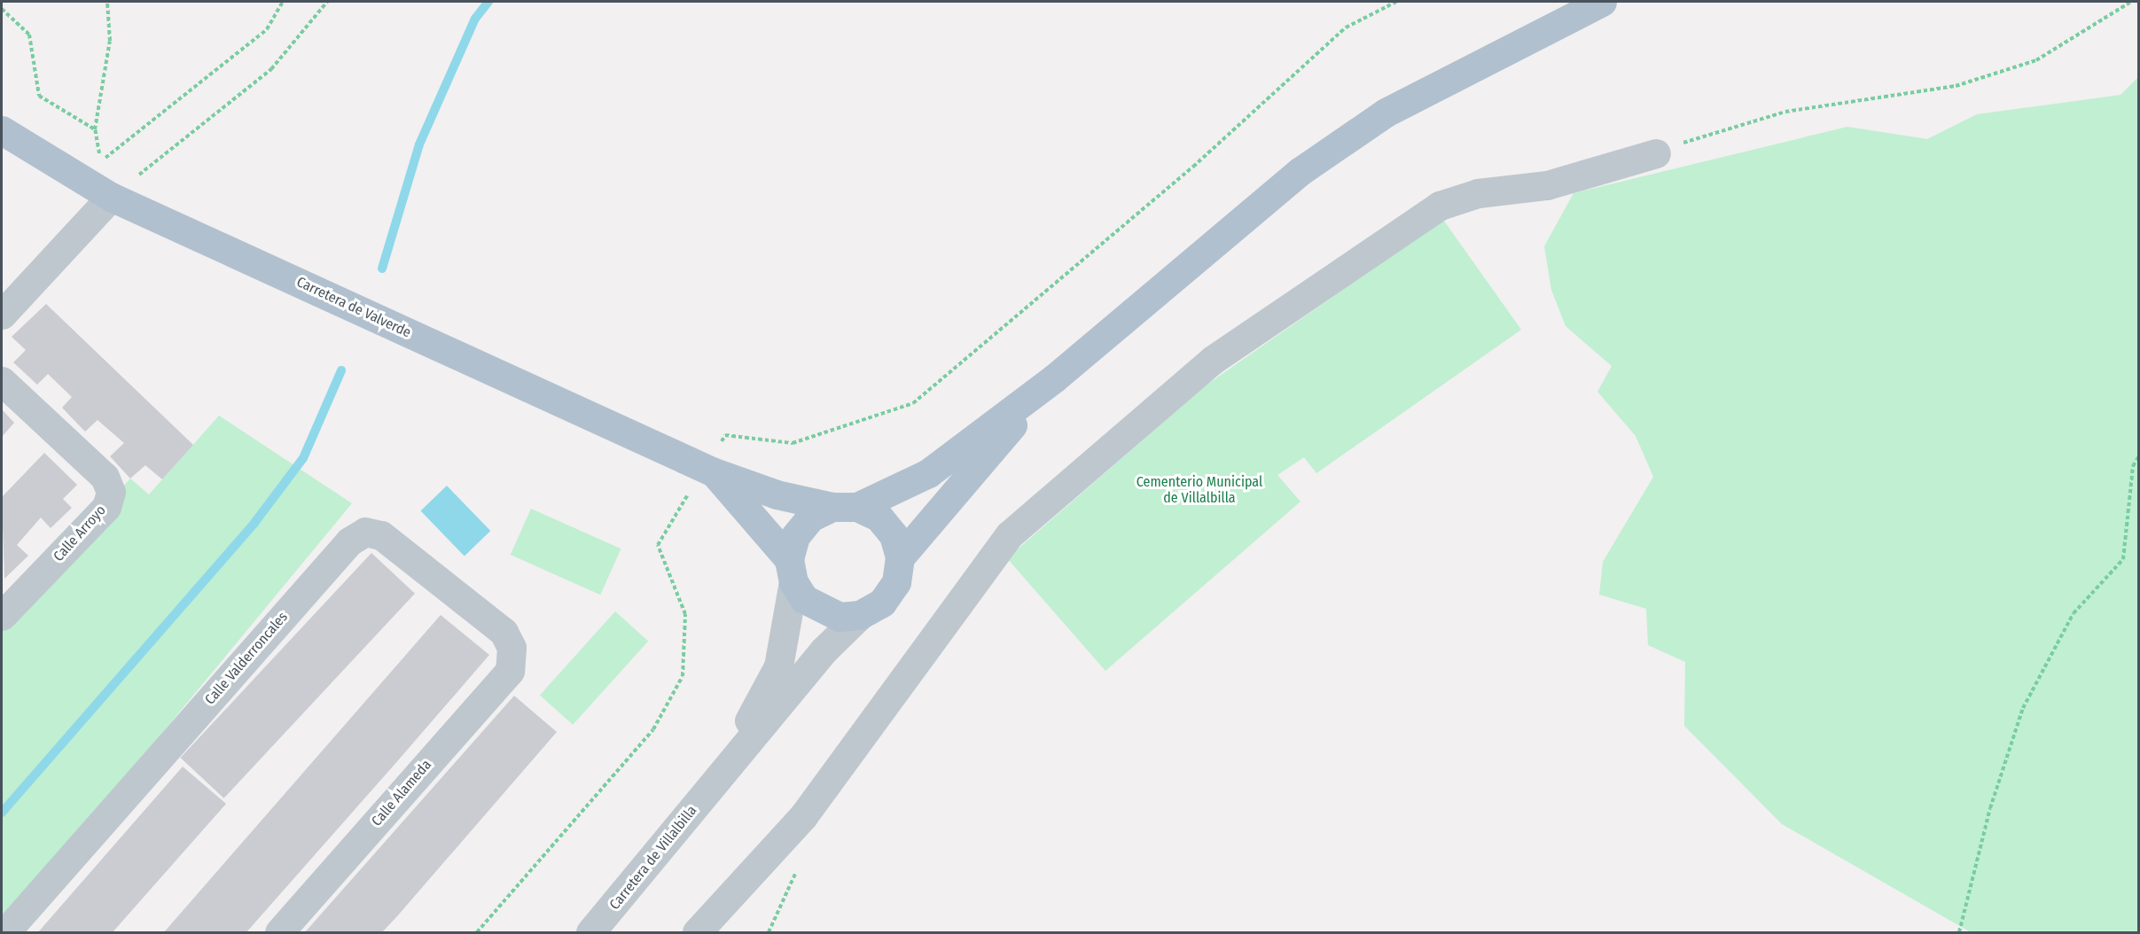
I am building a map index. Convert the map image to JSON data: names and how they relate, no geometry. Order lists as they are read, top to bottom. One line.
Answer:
{"streets":{"main road":["Carretera de Valverde"],"street":["Calle Arroyo","Calle Valderroncales","Calle Alameda","Carretera de Villalbilla"]},"crossings":[["Calle Valderroncales","Calle Alameda"]],"parks":["Cementerio Municipal de Villalbilla"]}
